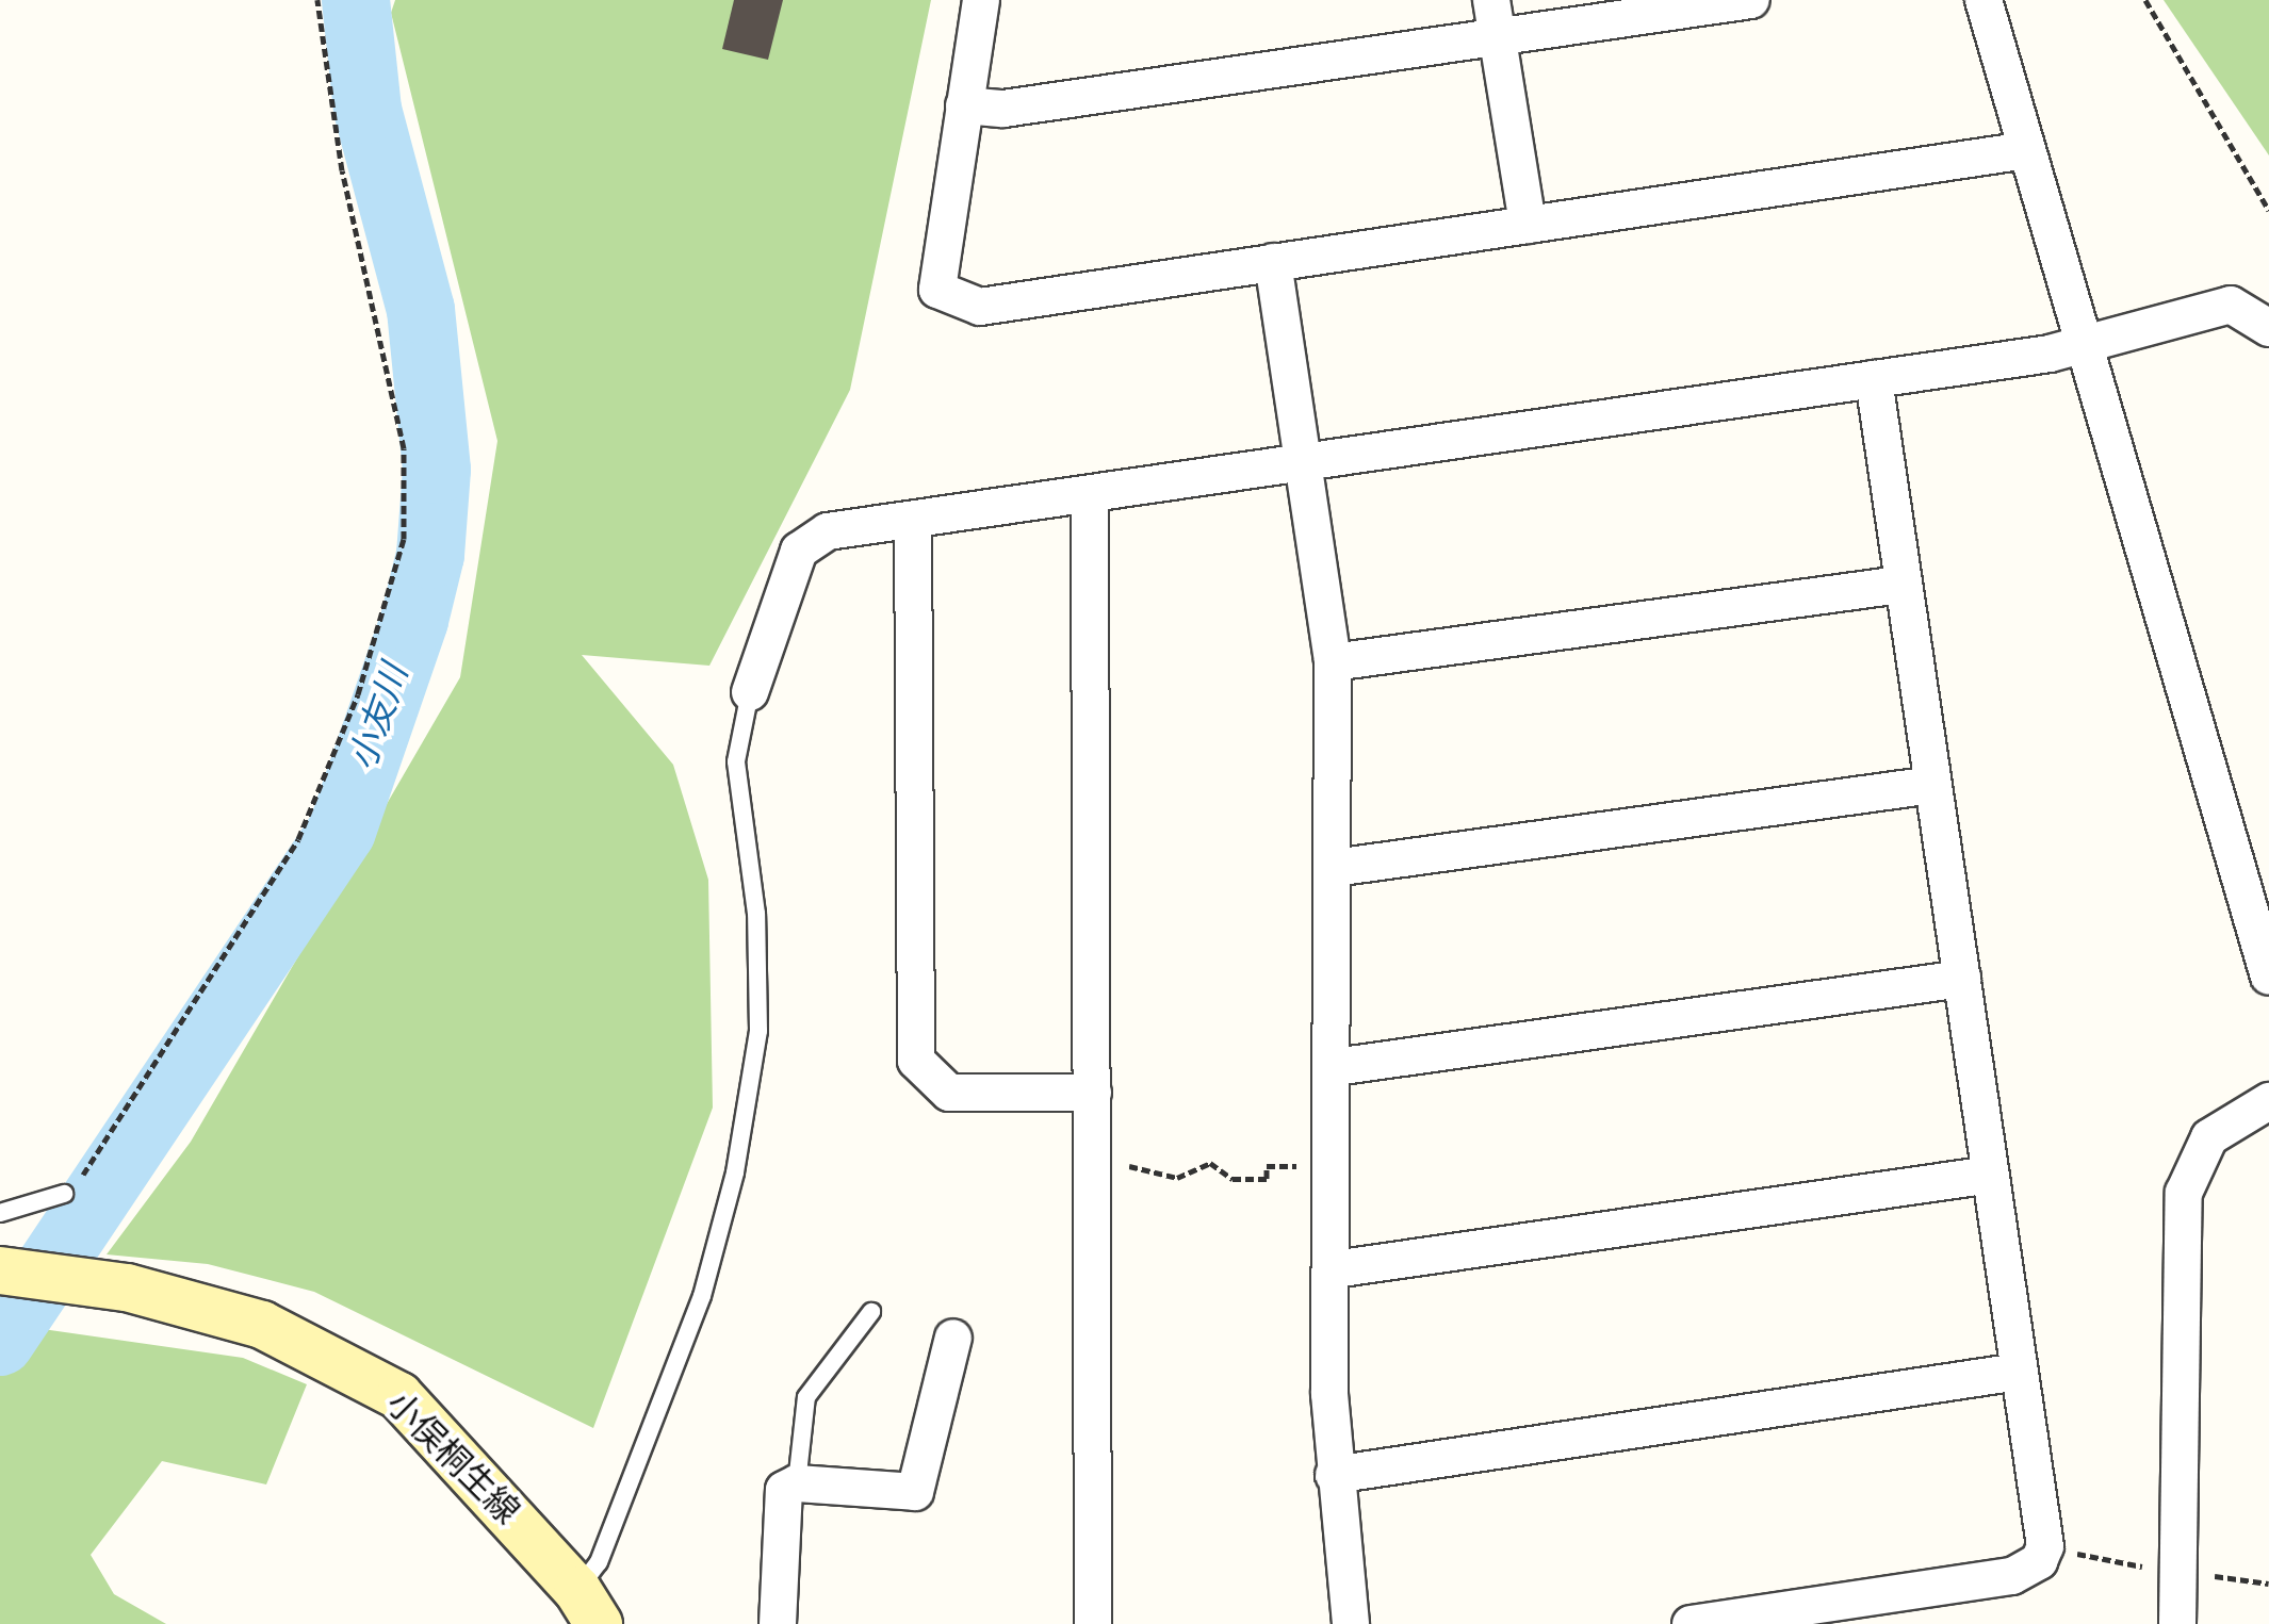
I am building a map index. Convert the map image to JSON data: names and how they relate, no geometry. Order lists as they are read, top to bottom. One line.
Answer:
{"streets":{"main road":["小俣桐生線"]},"water":["小友川"]}
